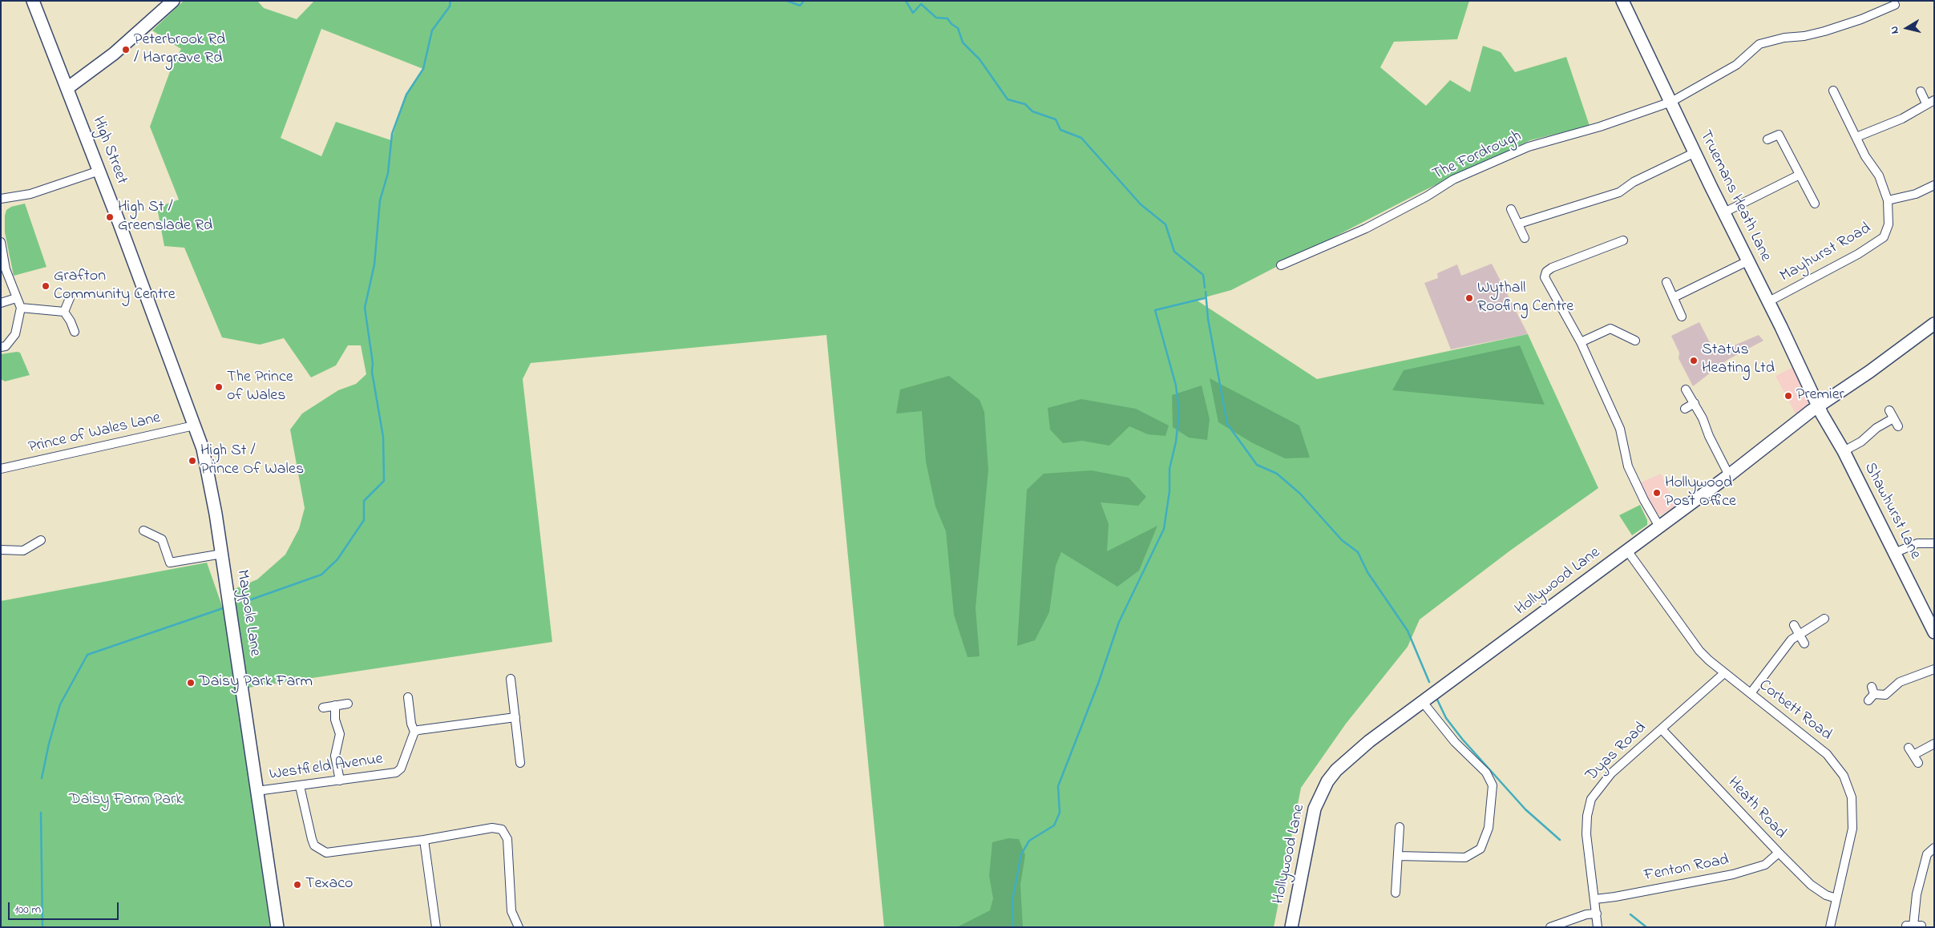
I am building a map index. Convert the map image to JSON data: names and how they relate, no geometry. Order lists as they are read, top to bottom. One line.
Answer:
{"streets":{"street":["High Street","The Fordrough","Truemans Heath Lane","Mayhurst Road","Prince of Wales Lane","Shawhurst Lane","Hollywood Lane","Maypole Lane","Corbett Road","Dyas Road","Westfield Avenue","Heath Road","Fenton Road"]},"crossings":[["High Street","Prince of Wales Lane"],["High Street","Maypole Lane"],["The Fordrough","Truemans Heath Lane"],["Truemans Heath Lane","Mayhurst Road"],["Truemans Heath Lane","Shawhurst Lane"],["Truemans Heath Lane","Hollywood Lane"],["Prince of Wales Lane","Maypole Lane"],["Shawhurst Lane","Hollywood Lane"],["Hollywood Lane","Corbett Road"],["Maypole Lane","Westfield Avenue"],["Corbett Road","Dyas Road"],["Corbett Road","Heath Road"],["Dyas Road","Heath Road"],["Dyas Road","Fenton Road"],["Heath Road","Fenton Road"]],"parks":["Daisy Farm Park"],"places":["Peterbrook Rd / Hargrave Rd","High St / Greenslade Rd","Grafton Community Centre","Wythall Roofing Centre","Status Heating Ltd","The Prince of Wales","Premier","High St / Prince Of Wales","Hollywood Post Office","Daisy Park Farm","Texaco"],"scale_bar":"100 m","north":"left"}
